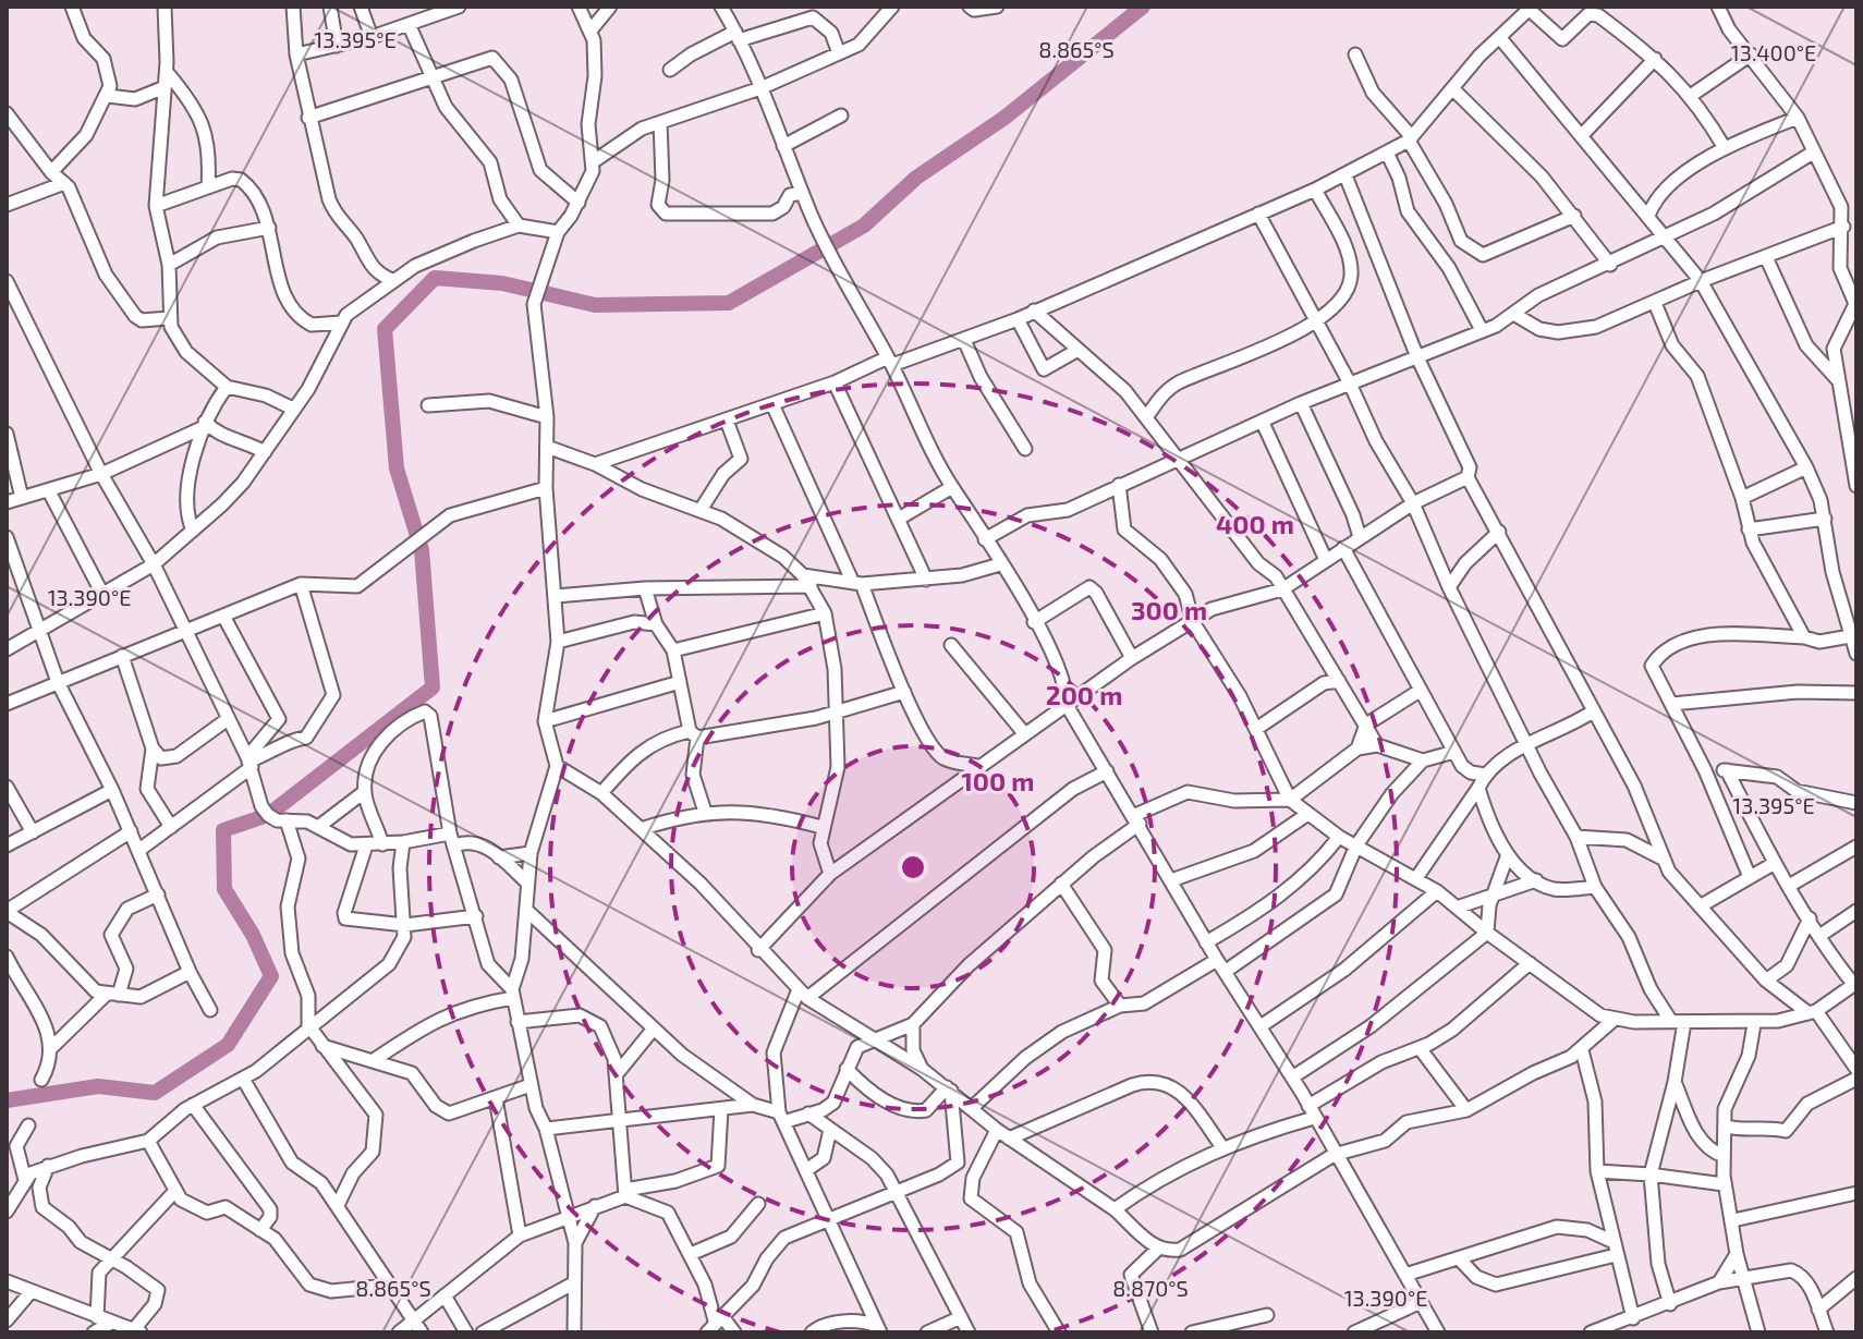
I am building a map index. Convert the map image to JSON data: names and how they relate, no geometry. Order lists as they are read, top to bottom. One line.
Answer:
{"coordinates":["13.395°E","8.865°S","13.400°E","13.390°E","8.870°S"],"rings":["400 m","300 m","200 m","100 m"]}
